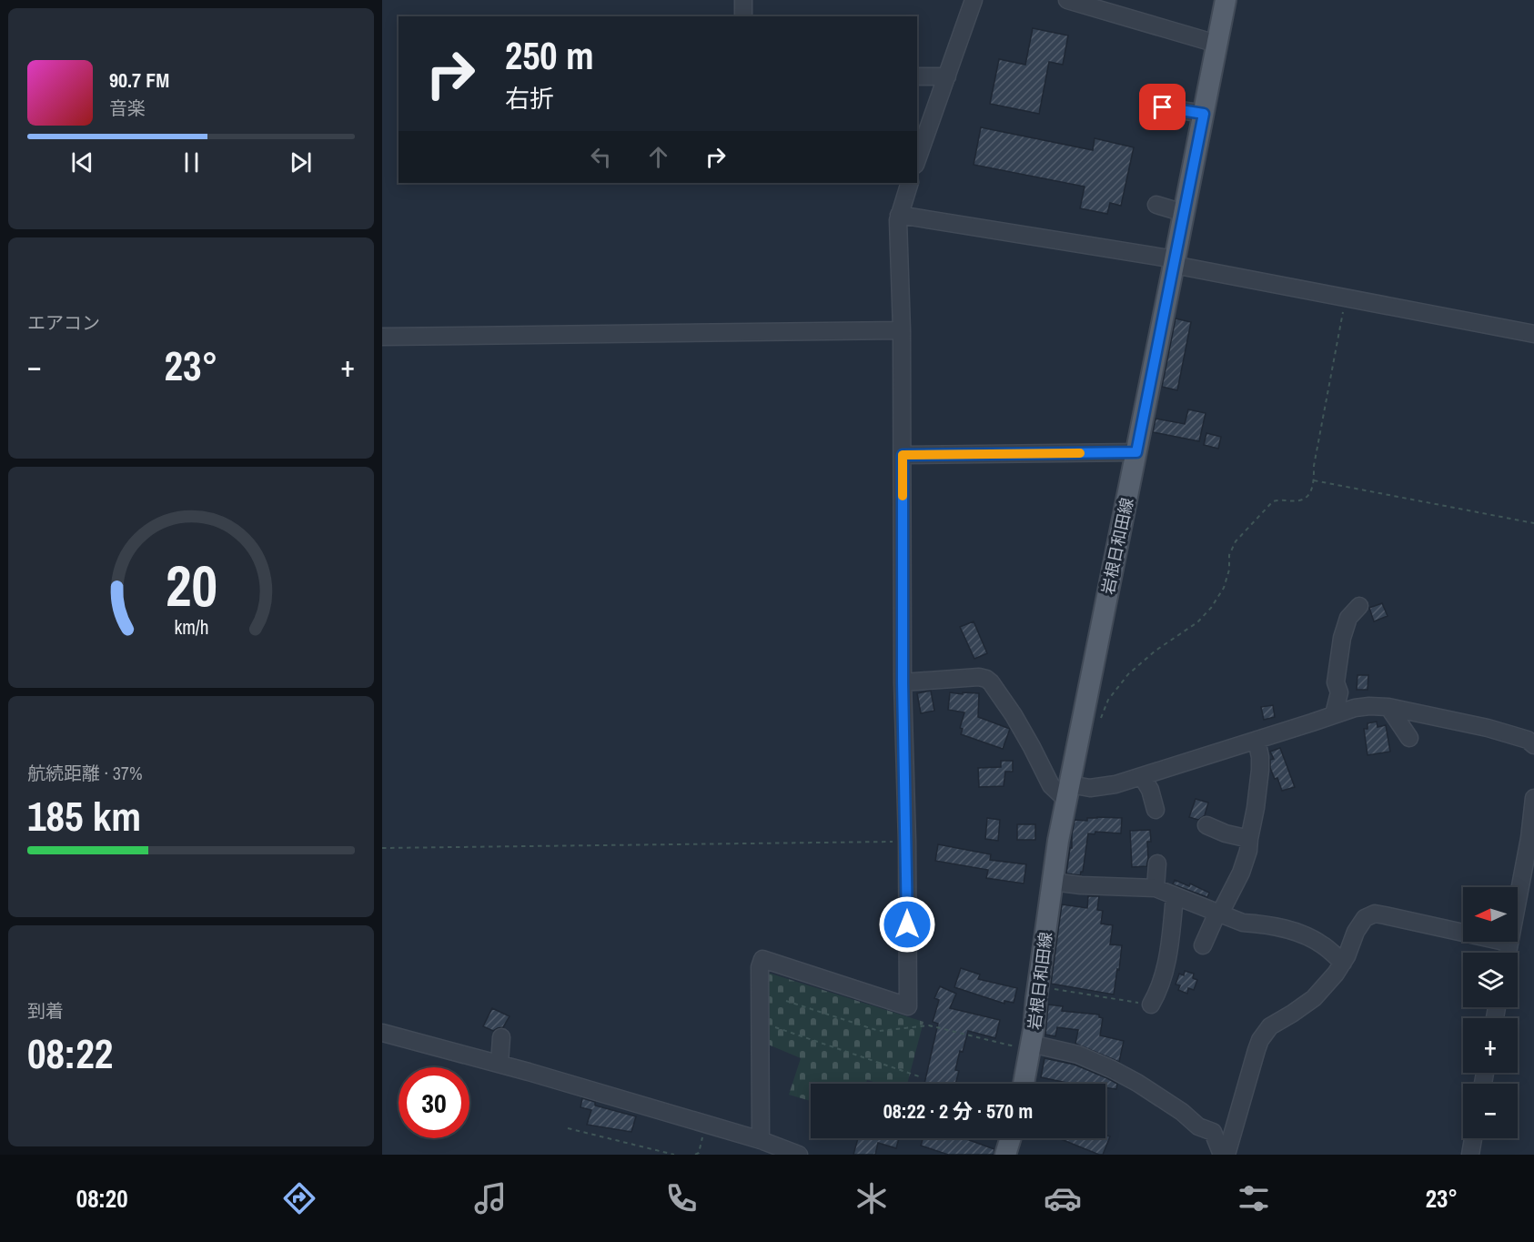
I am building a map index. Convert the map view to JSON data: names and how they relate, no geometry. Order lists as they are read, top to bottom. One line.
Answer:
{"streets":{"main road":["岩根日和田線"]},"north":"left","page":{"turn":["250 m","右折"],"song":["90.7 FM","音楽"],"tile":["エアコン",["航続距離 · 37%","185 km"],["到着","08:22"]],"heat":["−","23°","+"],"map_buttons":["+","−"],"limit":"30","trip":"08:22 · 2 分 · 570 m","tabs":["08:20","23°"],"gauge":["20","km/h"]}}
